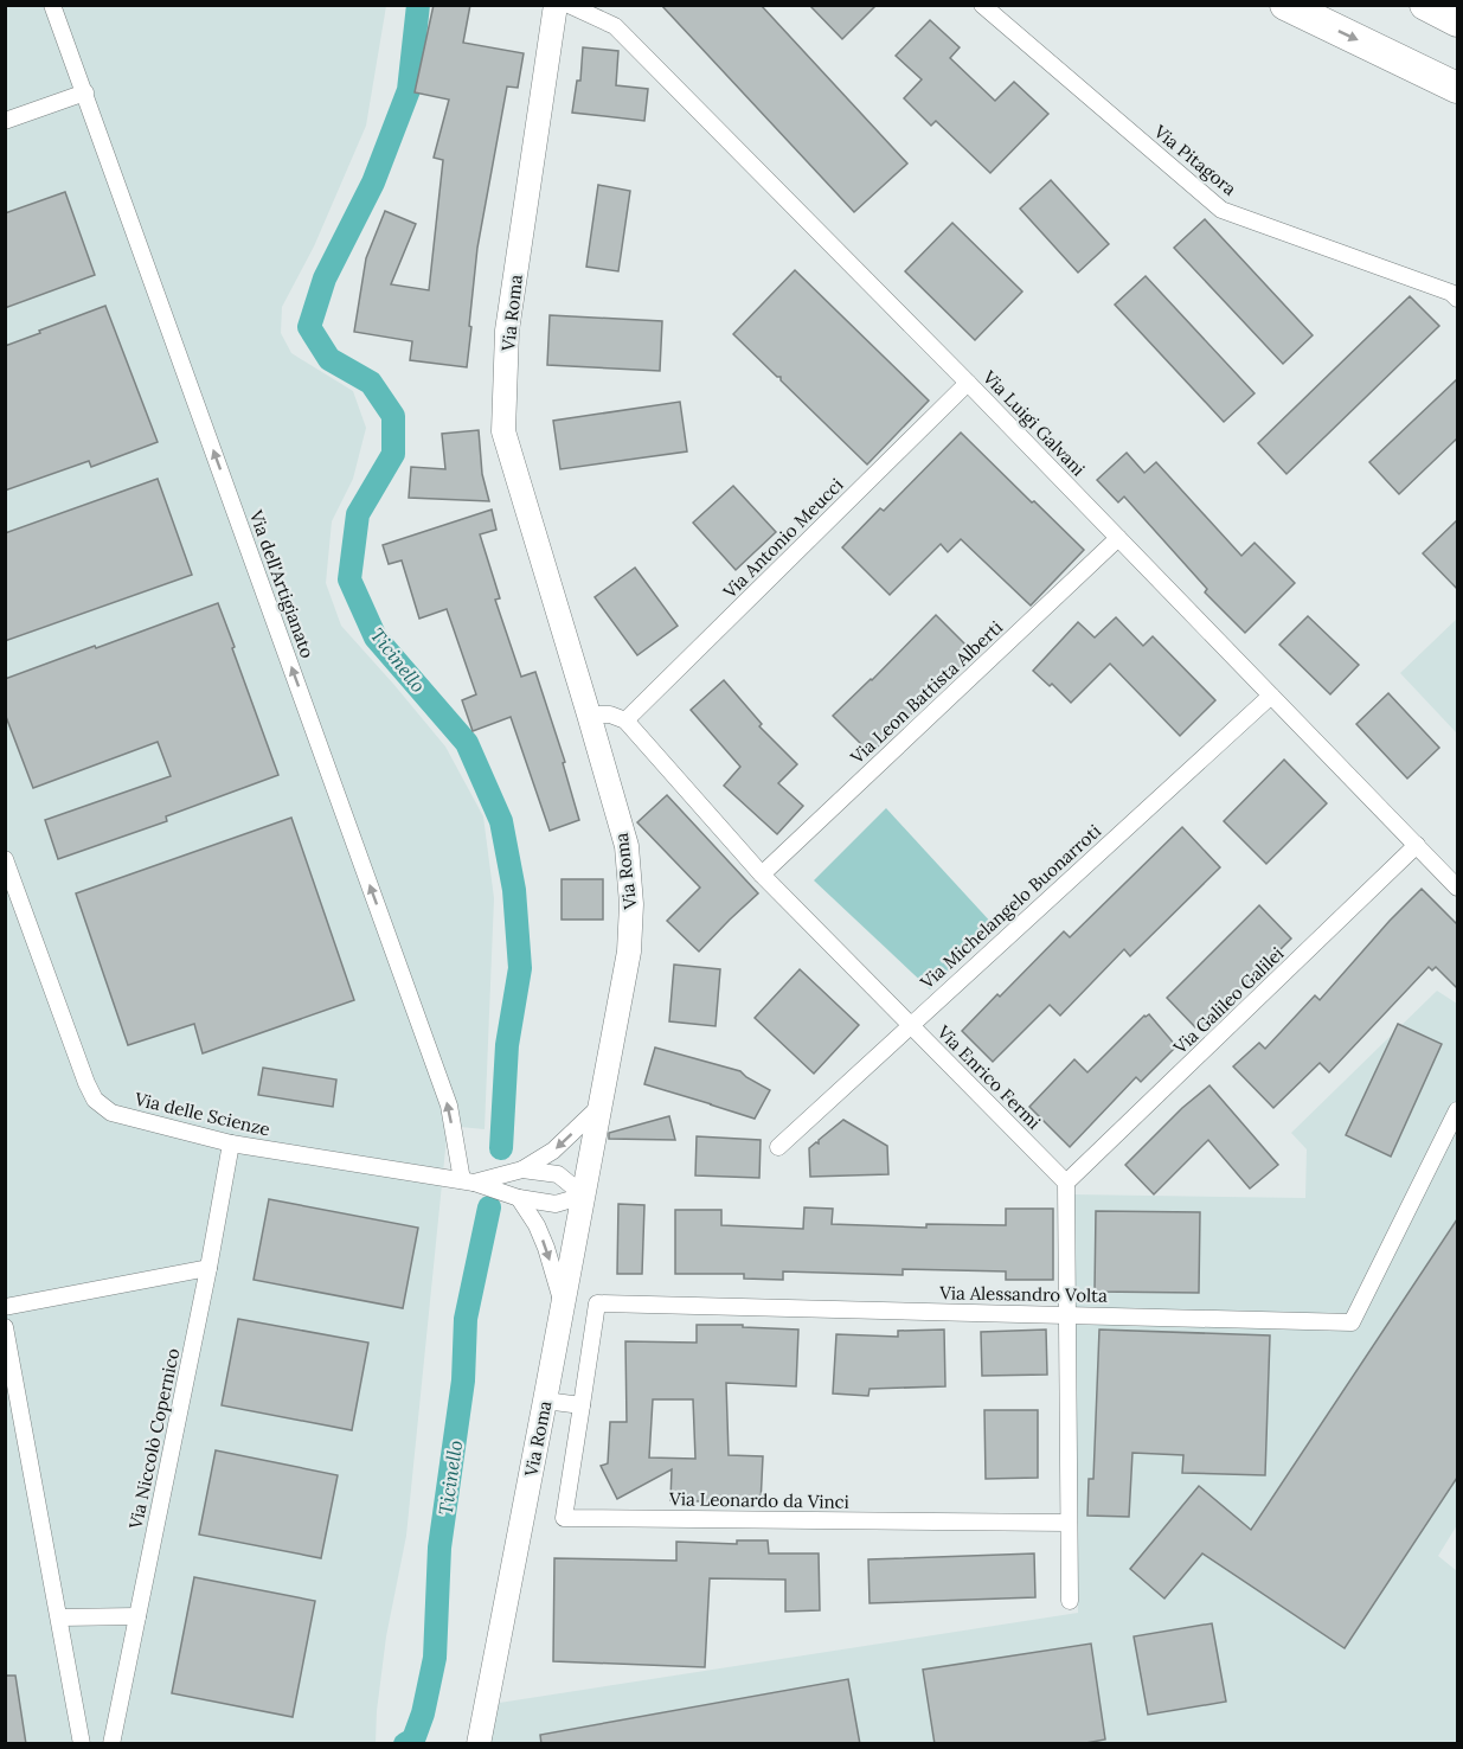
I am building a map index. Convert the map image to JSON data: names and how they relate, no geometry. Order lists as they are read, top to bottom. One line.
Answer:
{"streets":{"street":["Via Pitagora","Via Roma","Via Luigi Galvani","Via Antonio Meucci","Via dell'Artigianato","Via Leon Battista Alberti","Via Michelangelo Buonarroti","Via Galileo Galilei","Via Enrico Fermi","Via delle Scienze","Via Alessandro Volta","Via Niccolò Copernico","Via Leonardo da Vinci"]},"crossings":[["Via Roma","Via delle Scienze"],["Via Luigi Galvani","Via Antonio Meucci"],["Via Luigi Galvani","Via Leon Battista Alberti"],["Via Luigi Galvani","Via Michelangelo Buonarroti"],["Via Luigi Galvani","Via Galileo Galilei"],["Via Antonio Meucci","Via Enrico Fermi"],["Via dell'Artigianato","Via delle Scienze"],["Via Leon Battista Alberti","Via Enrico Fermi"],["Via Michelangelo Buonarroti","Via Enrico Fermi"],["Via Galileo Galilei","Via Enrico Fermi"],["Via delle Scienze","Via Niccolò Copernico"],["Via Alessandro Volta","Via Leonardo da Vinci"]],"one_way":["Via dell'Artigianato"],"water":["Ticinello"]}
